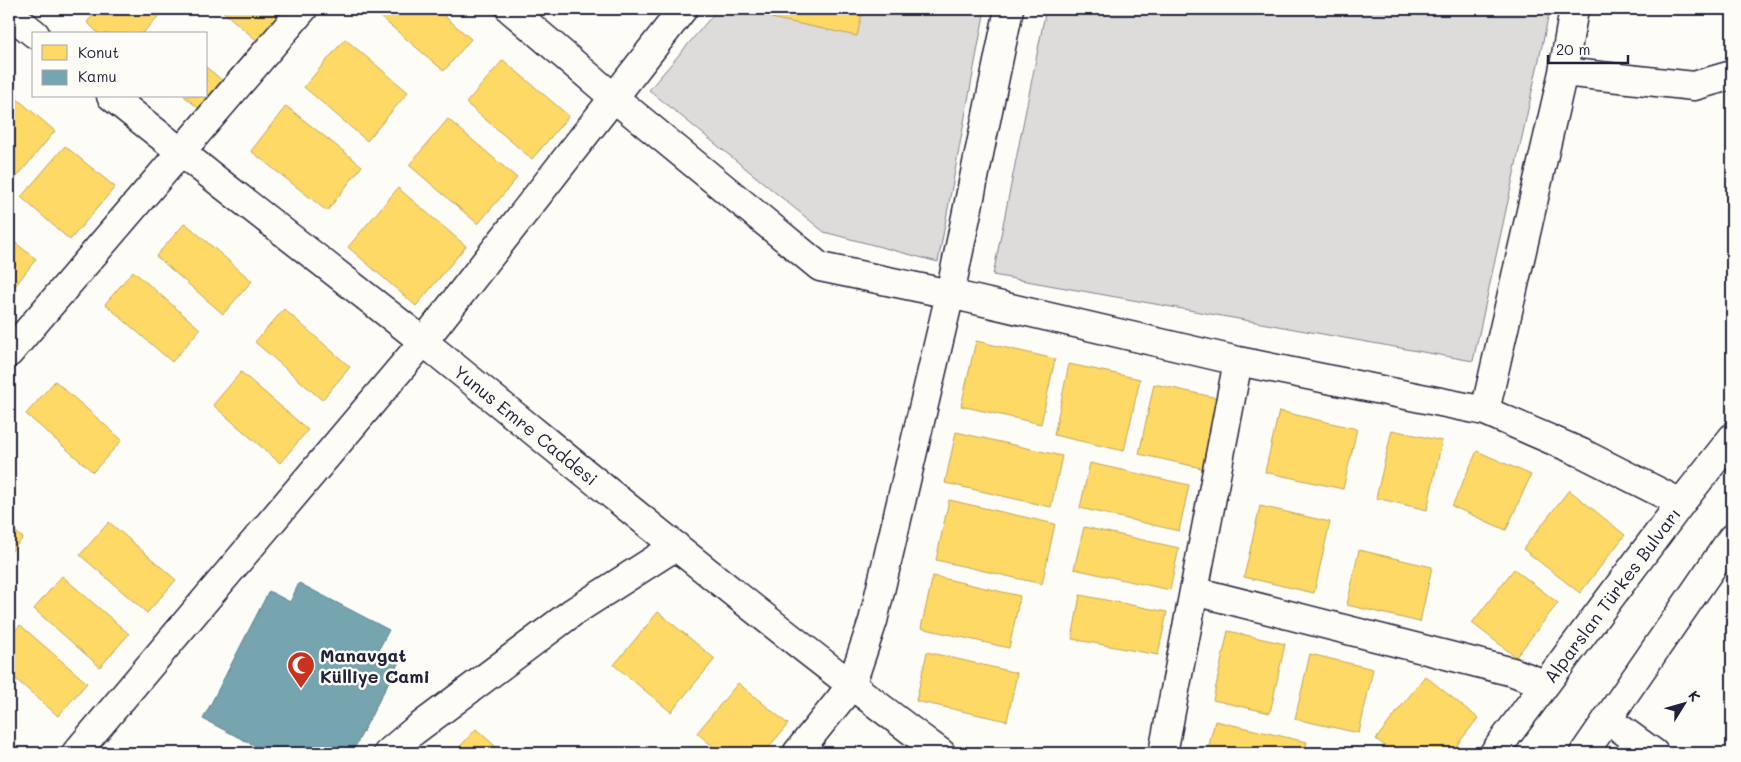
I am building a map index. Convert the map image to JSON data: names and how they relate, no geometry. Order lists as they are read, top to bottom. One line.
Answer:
{"streets":{"street":["Yunus Emre Caddesi","Alparslan Türkes Bulvarı"]},"places":{"mosque":["Manavgat Külliye Cami"]},"legend":["Konut","Kamu"],"scale_bar":"20 m","north":"top right"}
